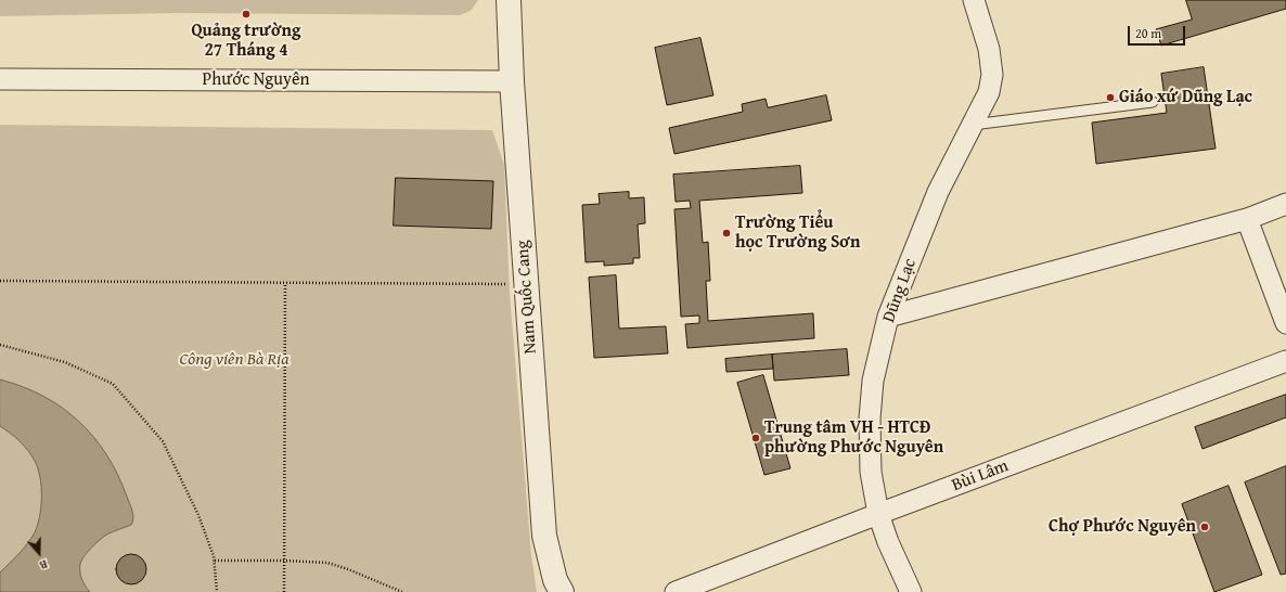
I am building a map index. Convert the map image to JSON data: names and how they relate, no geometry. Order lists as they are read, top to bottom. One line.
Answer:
{"streets":{"street":["Phước Nguyên","Dũng Lạc","Nam Quốc Cang","Bùi Lâm"]},"crossings":[["Phước Nguyên","Nam Quốc Cang"],["Dũng Lạc","Bùi Lâm"]],"parks":["Công viên Bà Rịa"],"places":["Quảng trường 27 Tháng 4","Giáo xứ Dũng Lạc","Trường Tiểu học Trường Sơn","Trung tâm VH - HTCĐ phường Phước Nguyên","Chợ Phước Nguyên"],"scale_bar":"20 m","north":"bottom"}
